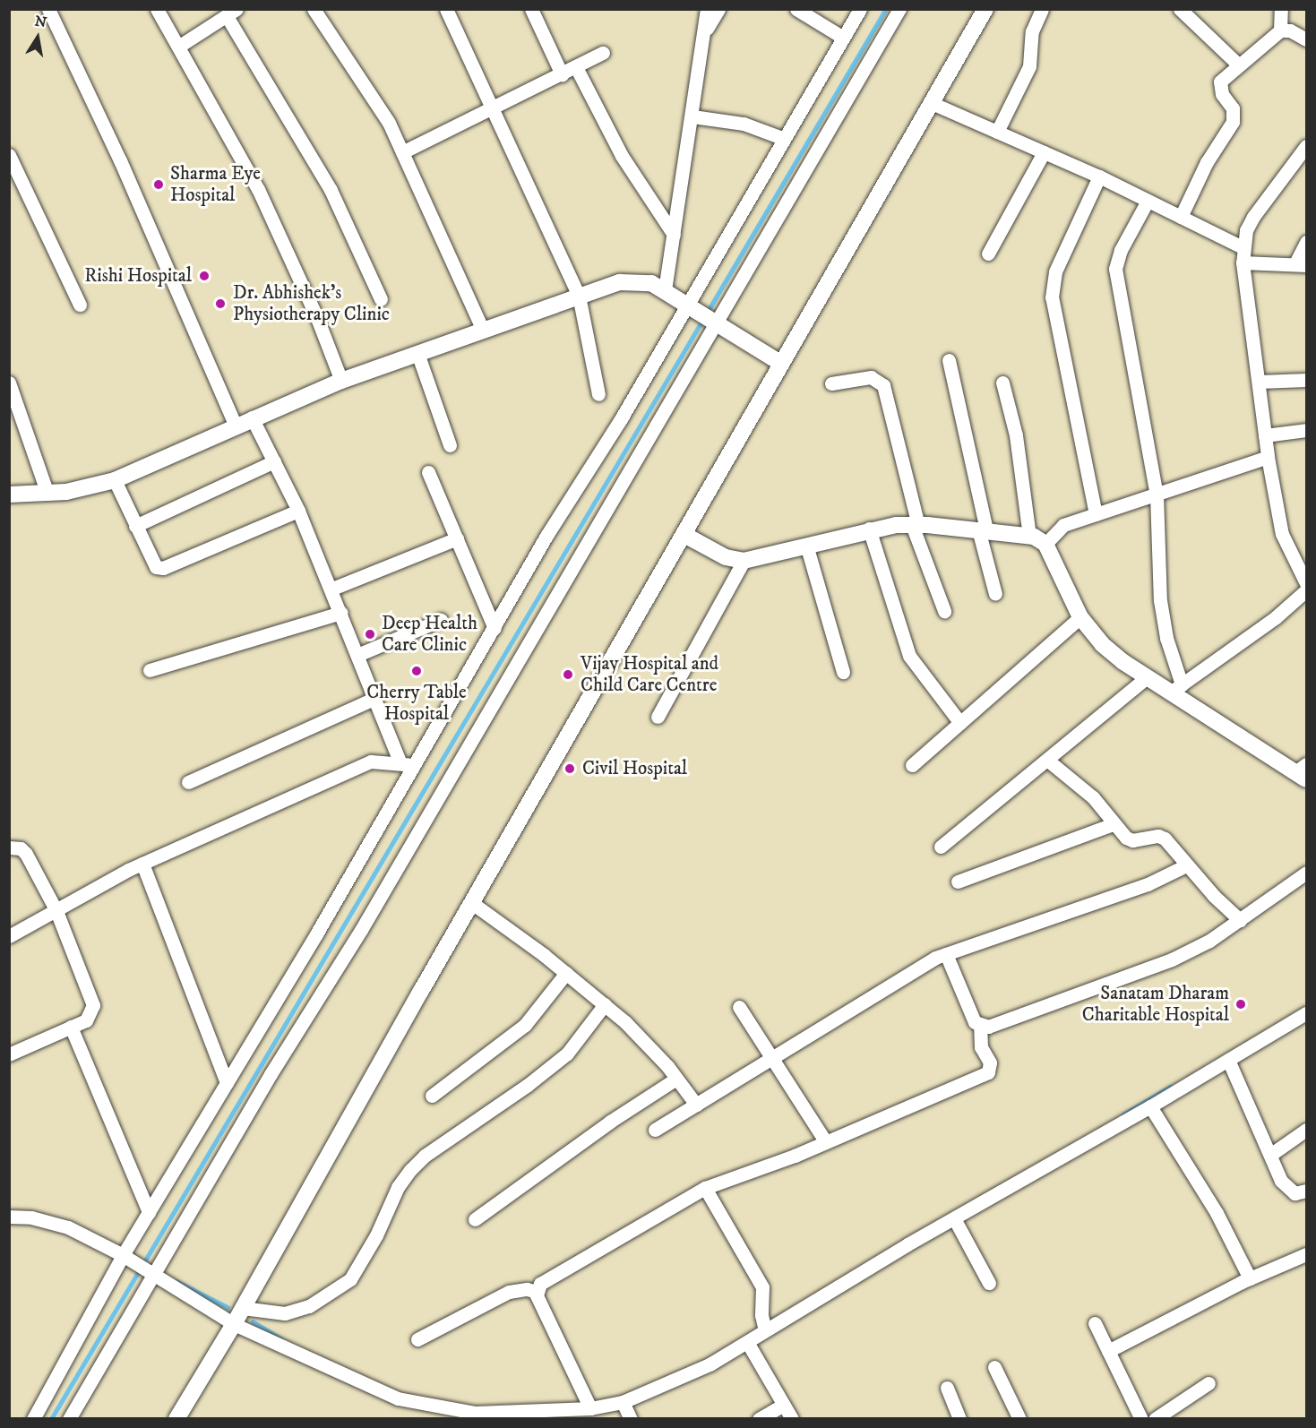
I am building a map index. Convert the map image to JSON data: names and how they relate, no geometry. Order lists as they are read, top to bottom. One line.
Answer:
{"places":["Sharma Eye Hospital","Rishi Hospital","Dr. Abhishek's Physiotherapy Clinic","Deep Health Care Clinic","Cherry Table Hospital","Vijay Hospital and Child Care Centre","Civil Hospital","Sanatam Dharam Charitable Hospital"],"north":"top"}
